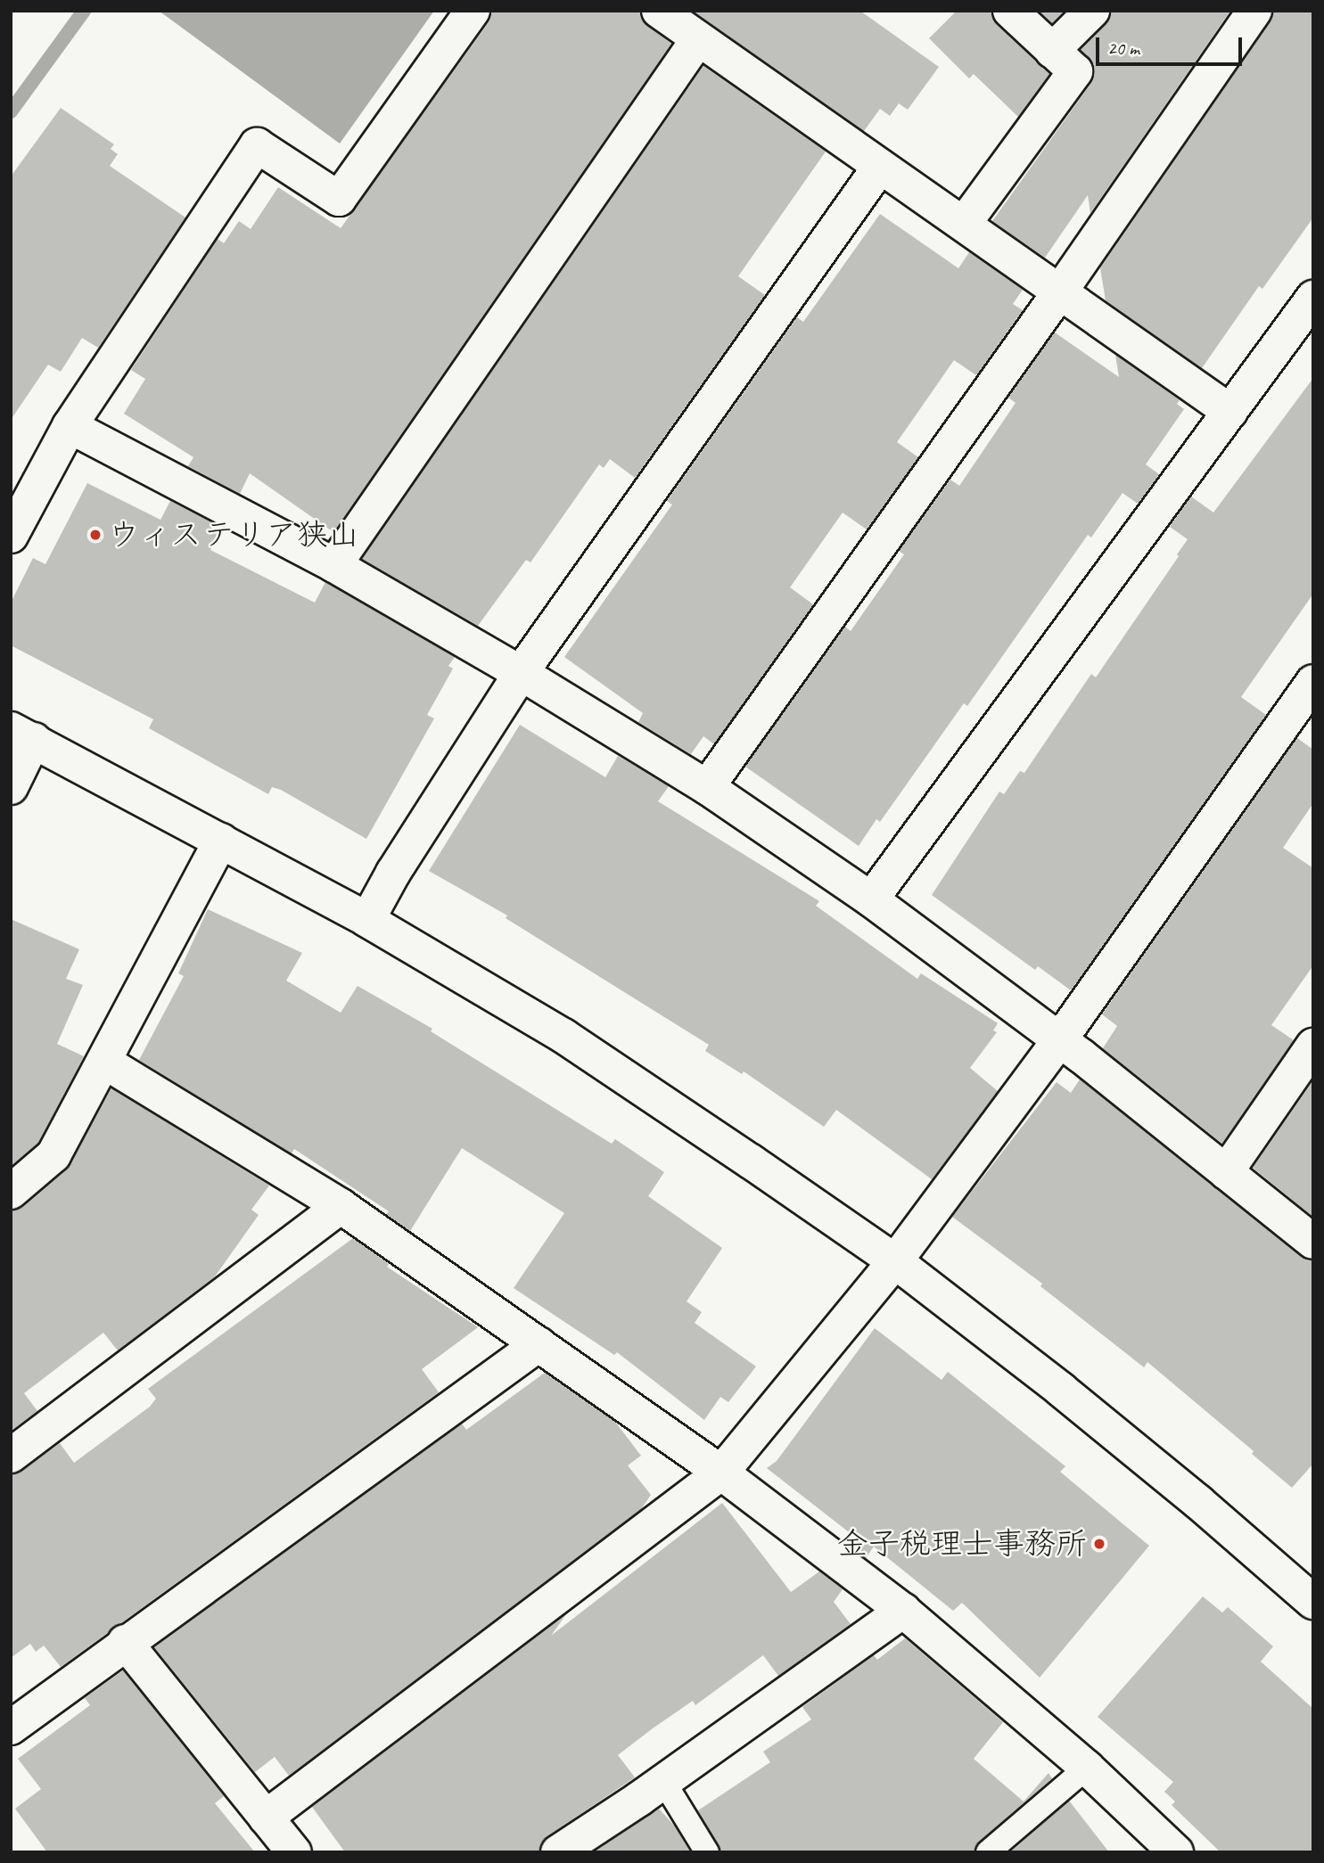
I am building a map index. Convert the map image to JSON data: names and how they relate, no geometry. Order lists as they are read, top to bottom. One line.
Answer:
{"places":["ウィステリア狭山","金子税理士事務所"],"scale_bar":"20 m"}
